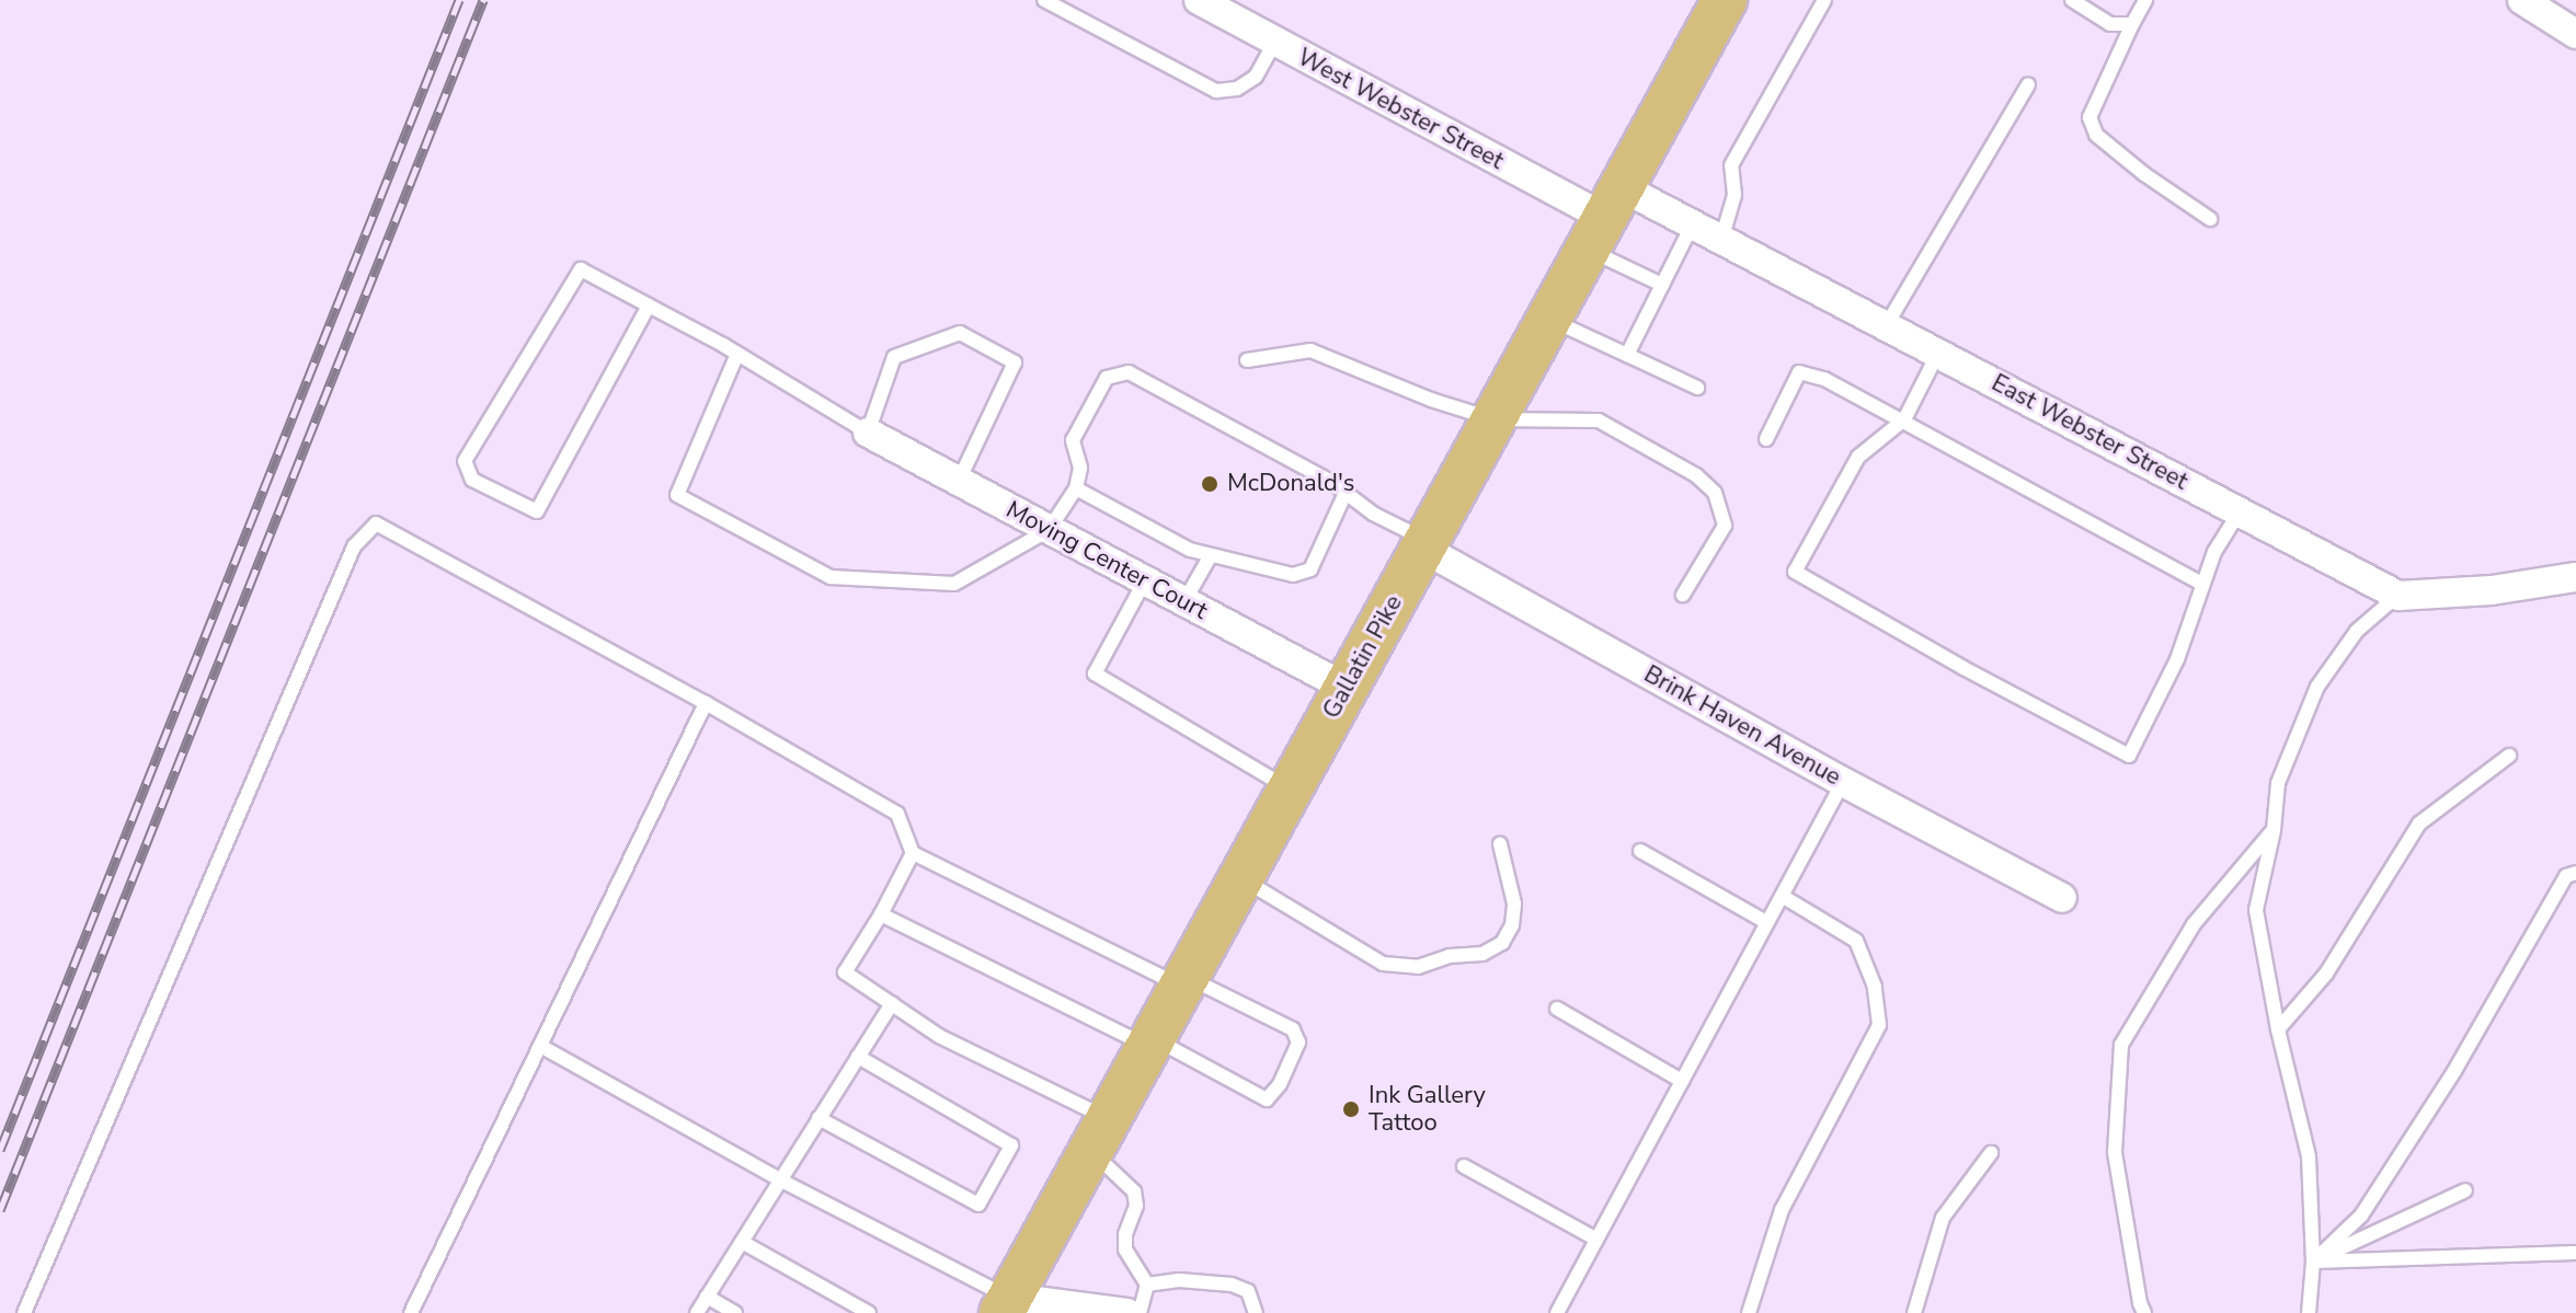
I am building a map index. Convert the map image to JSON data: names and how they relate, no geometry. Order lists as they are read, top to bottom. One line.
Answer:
{"streets":{"main road":["Gallatin Pike"],"street":["West Webster Street","East Webster Street","Moving Center Court","Brink Haven Avenue"]},"crossings":[["West Webster Street","East Webster Street"],["West Webster Street","Gallatin Pike"],["East Webster Street","Gallatin Pike"],["Moving Center Court","Gallatin Pike"],["Gallatin Pike","Brink Haven Avenue"]],"places":["McDonald's","Ink Gallery Tattoo"]}
